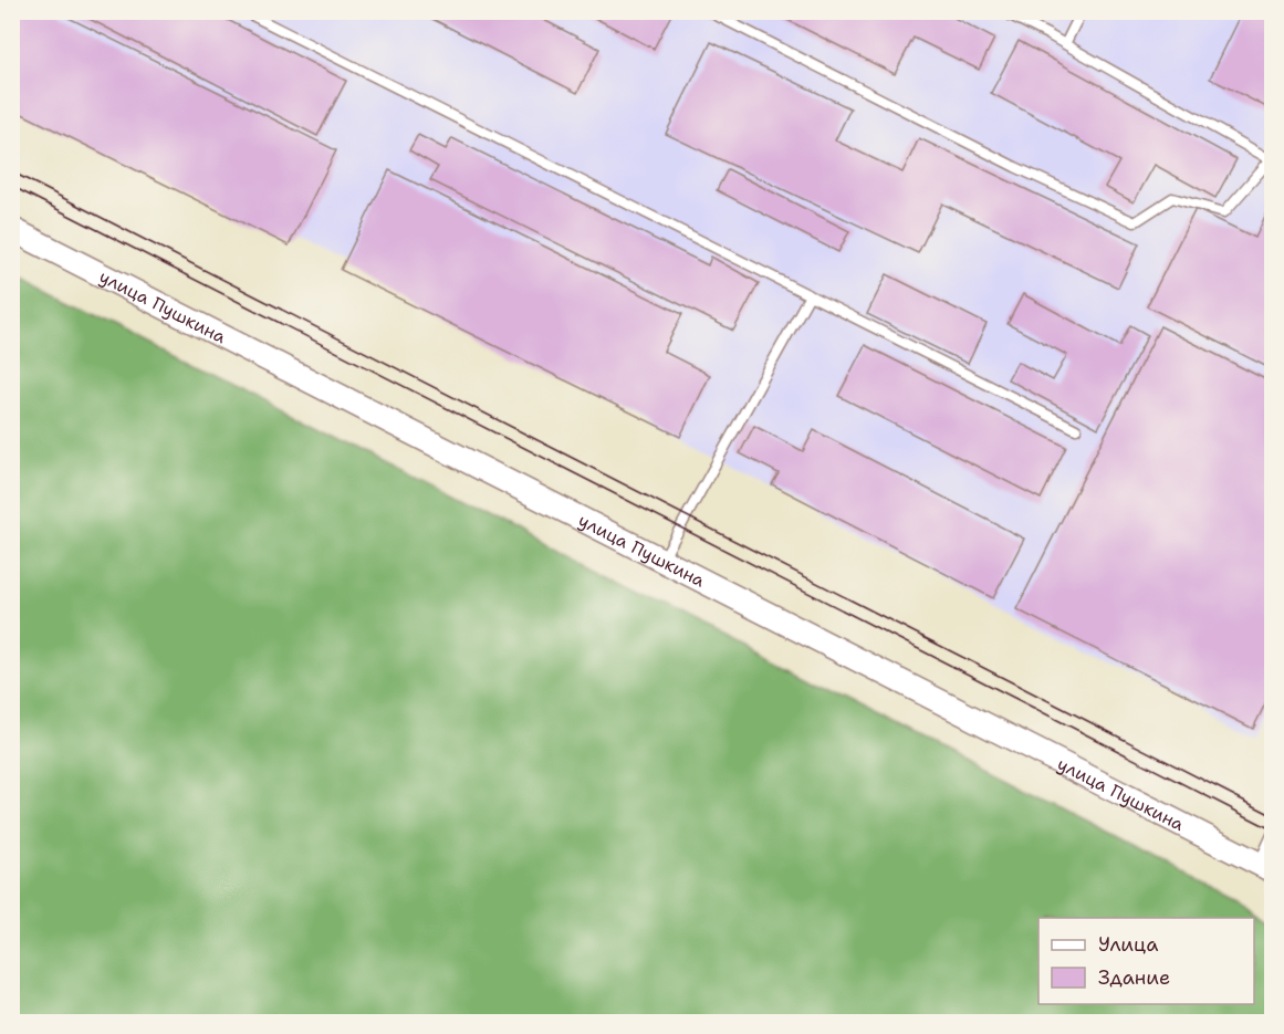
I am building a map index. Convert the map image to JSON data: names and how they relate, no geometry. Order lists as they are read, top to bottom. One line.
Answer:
{"streets":{"street":["улица Пушкина"]},"legend":["Улица","Здание"]}
